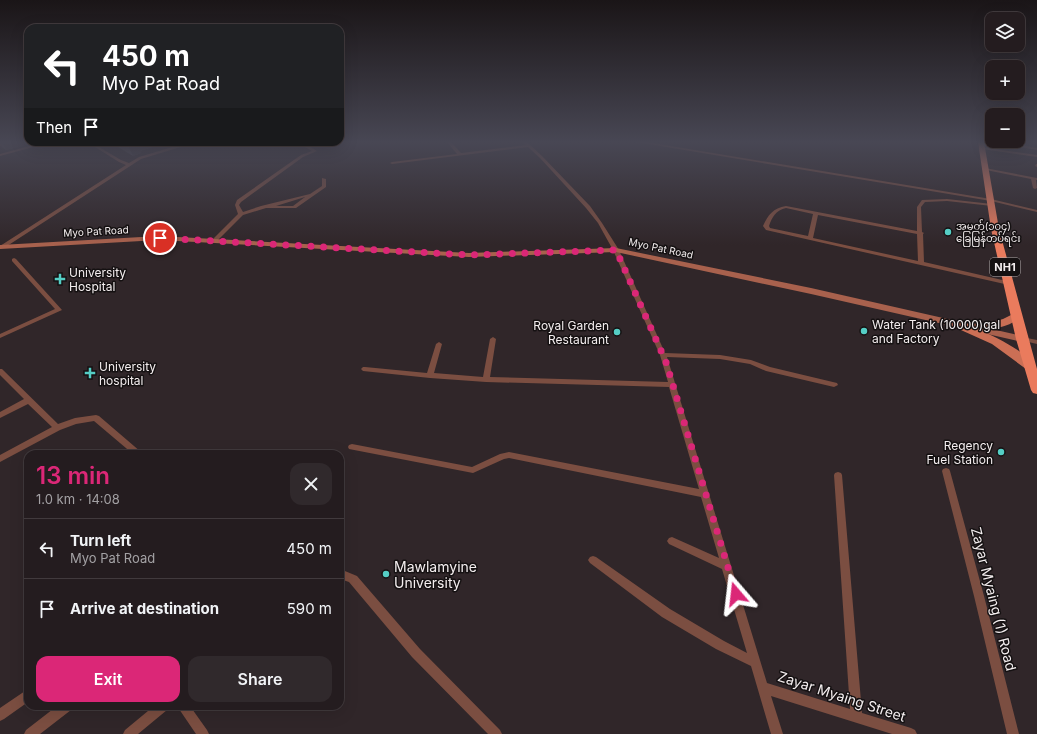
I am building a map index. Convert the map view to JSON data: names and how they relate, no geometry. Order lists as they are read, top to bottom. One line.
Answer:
{"streets":{"highway":["NH1"],"main road":["Myo Pat Road"],"street":["Zayar Myaing (1) Road","Zayar Myaing Street"]},"crossings":[["Myo Pat Road","NH1"]],"places":{"other":["အမှတ်(၁၀၄) ခြေမြန်တပ်ရင်း","Water Tank (10000)gal and Factory","Royal Garden Restaurant","Regency Fuel Station","Mawlamyine University"],"health":["University Hospital","University hospital"]},"page":{"map_buttons":["+","−"],"turn":["450 m","Myo Pat Road"],"then":"Then","heading":["13 min","1.0 km · 14:08"],"list":[{"name":"Turn left","note":"Myo Pat Road","value":"450 m"},{"name":"Arrive at destination","value":"590 m"}],"buttons":["Exit","Share"]}}
